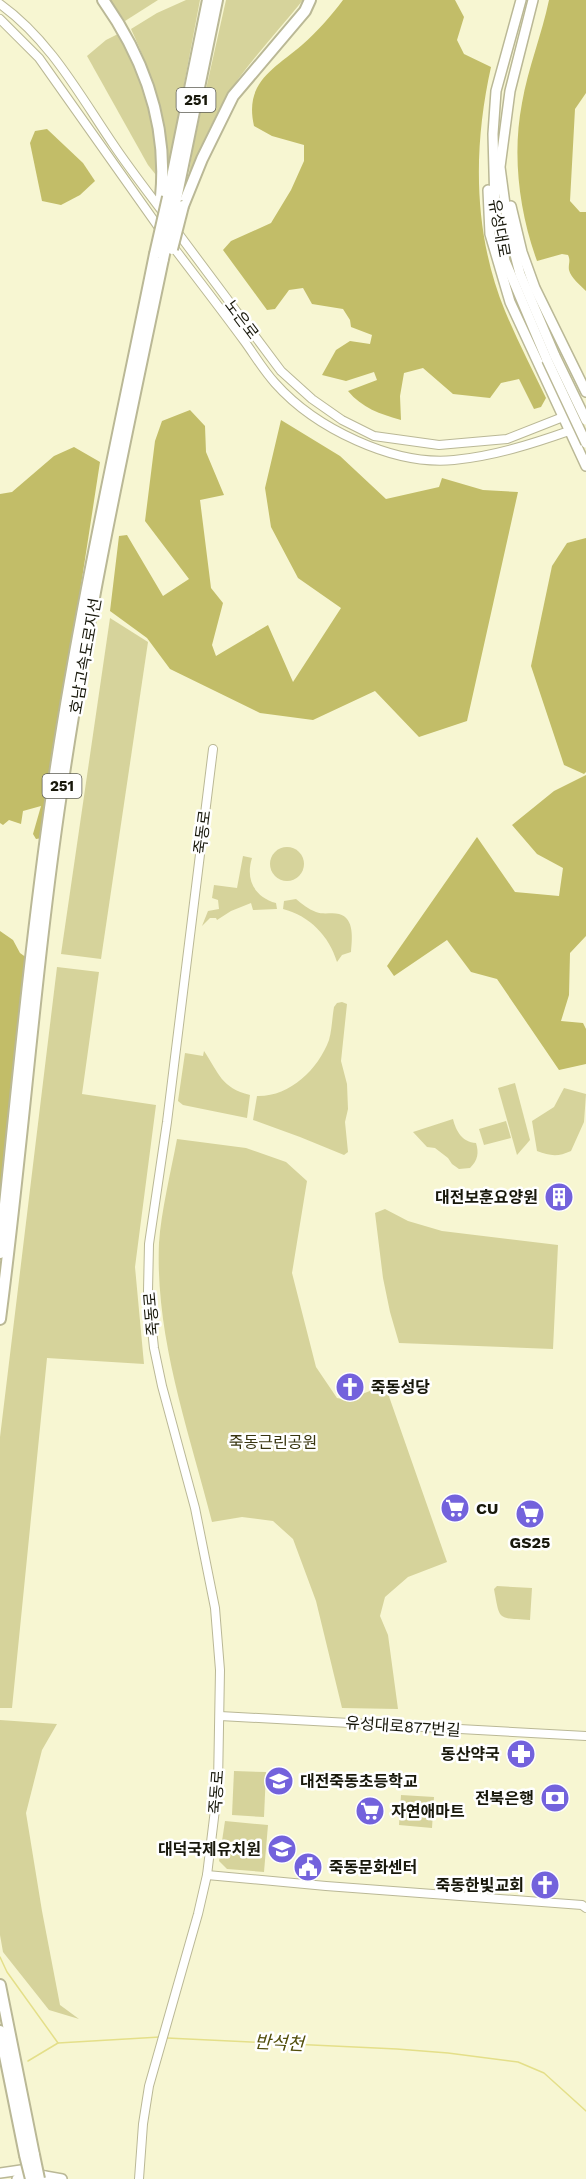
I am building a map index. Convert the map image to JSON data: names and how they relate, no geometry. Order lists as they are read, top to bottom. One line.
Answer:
{"streets":{"highway":["251","호남고속도로지선"],"main road":["유성대로","노은로"],"street":["죽동로","유성대로877번길"]},"crossings":[["죽동로","유성대로877번길"]],"water":["반석천"],"parks":["죽동근린공원"],"places":{"building":["대전보훈요양원"],"church":["죽동성당","죽동한빛교회"],"supermarket":["CU","GS25","자연애마트"],"pharmacy":["동산약국"],"school or university":["대전죽동초등학교","대덕국제유치원"],"bank":["전북은행"],"public building":["죽동문화센터"]}}
